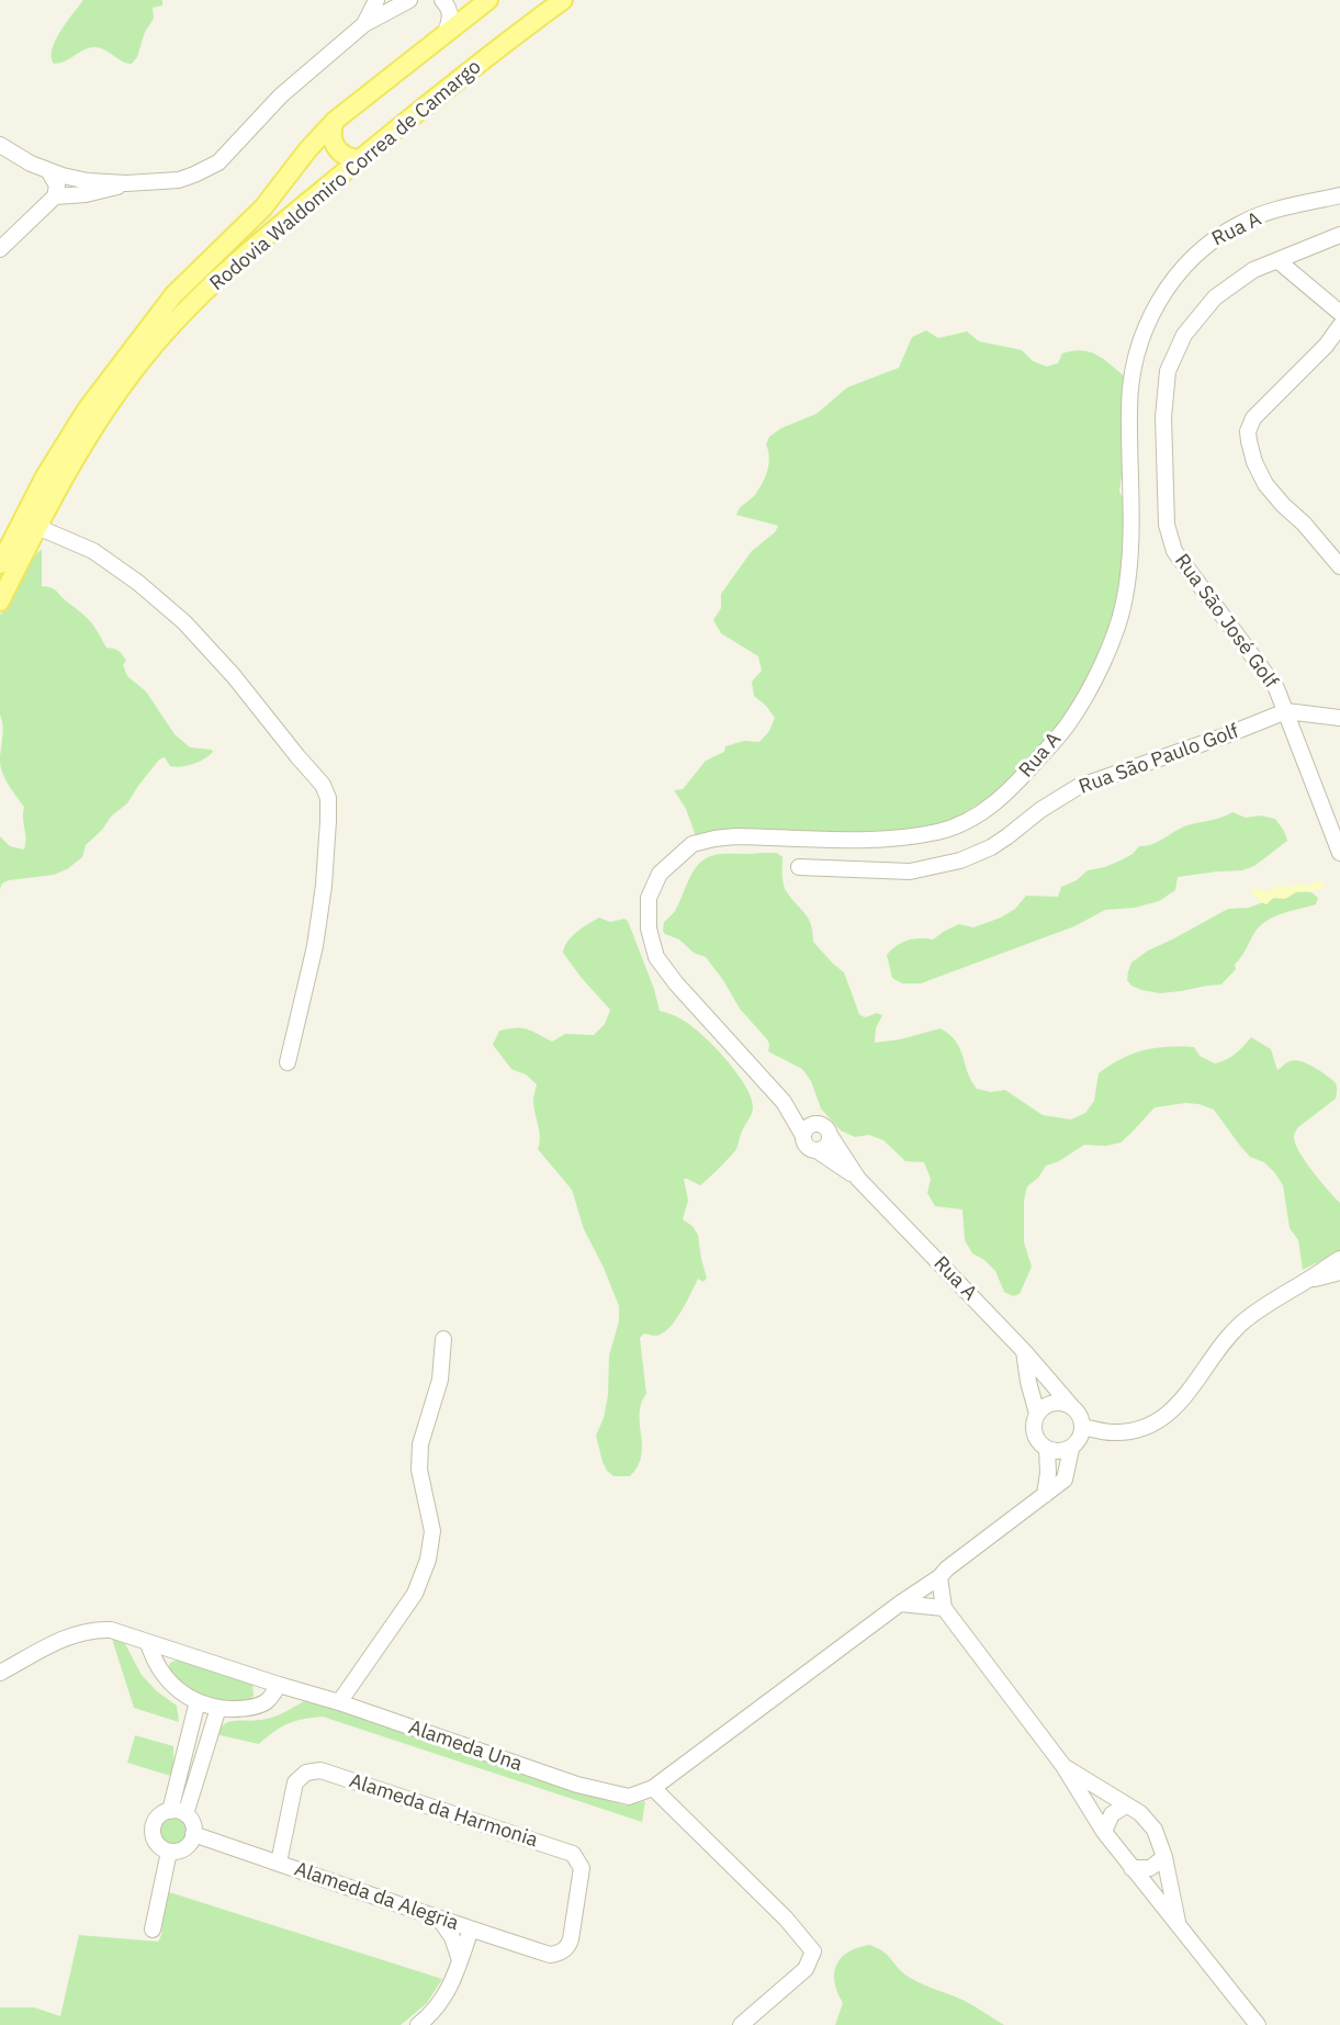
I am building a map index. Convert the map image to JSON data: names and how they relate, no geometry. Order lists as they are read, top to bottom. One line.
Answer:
{"streets":{"main road":["Rodovia Waldomiro Correa de Camargo"],"street":["Rua A","Rua São José Golf","Rua São Paulo Golf","Alameda Una","Alameda da Harmonia","Alameda da Alegria"]},"crossings":[["Rua São José Golf","Rua São Paulo Golf"],["Alameda da Harmonia","Alameda da Alegria"]]}
